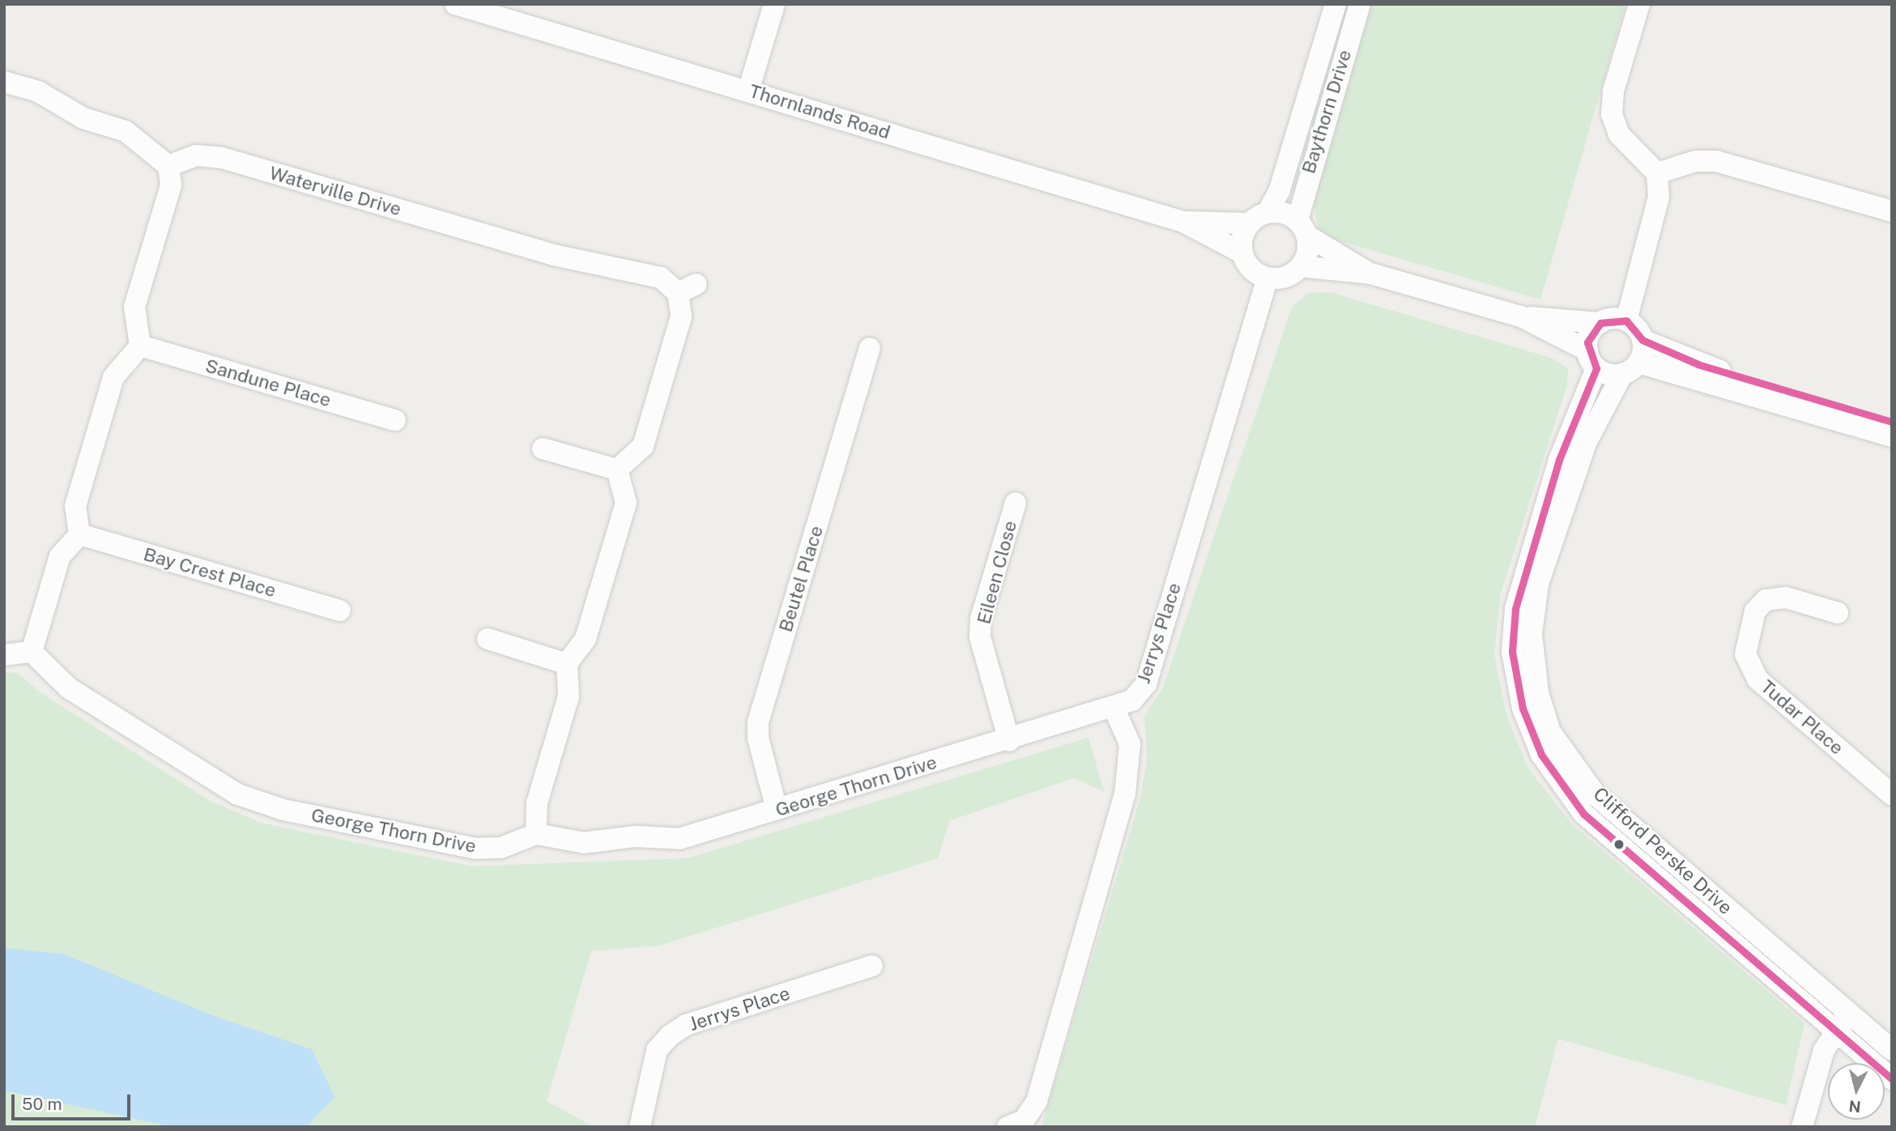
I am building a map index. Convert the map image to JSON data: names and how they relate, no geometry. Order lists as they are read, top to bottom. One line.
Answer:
{"streets":{"street":["Thornlands Road","Baythorn Drive","Waterville Drive","Sandune Place","Bay Crest Place","Eileen Close","Beutel Place","Jerrys Place","Tudar Place","George Thorn Drive","Clifford Perske Drive"]},"crossings":[["Thornlands Road","Baythorn Drive"],["Thornlands Road","Jerrys Place"],["Thornlands Road","Clifford Perske Drive"],["Baythorn Drive","Jerrys Place"],["Eileen Close","George Thorn Drive"],["Beutel Place","George Thorn Drive"],["Jerrys Place","George Thorn Drive"]],"scale_bar":"50 m","north":"bottom"}
